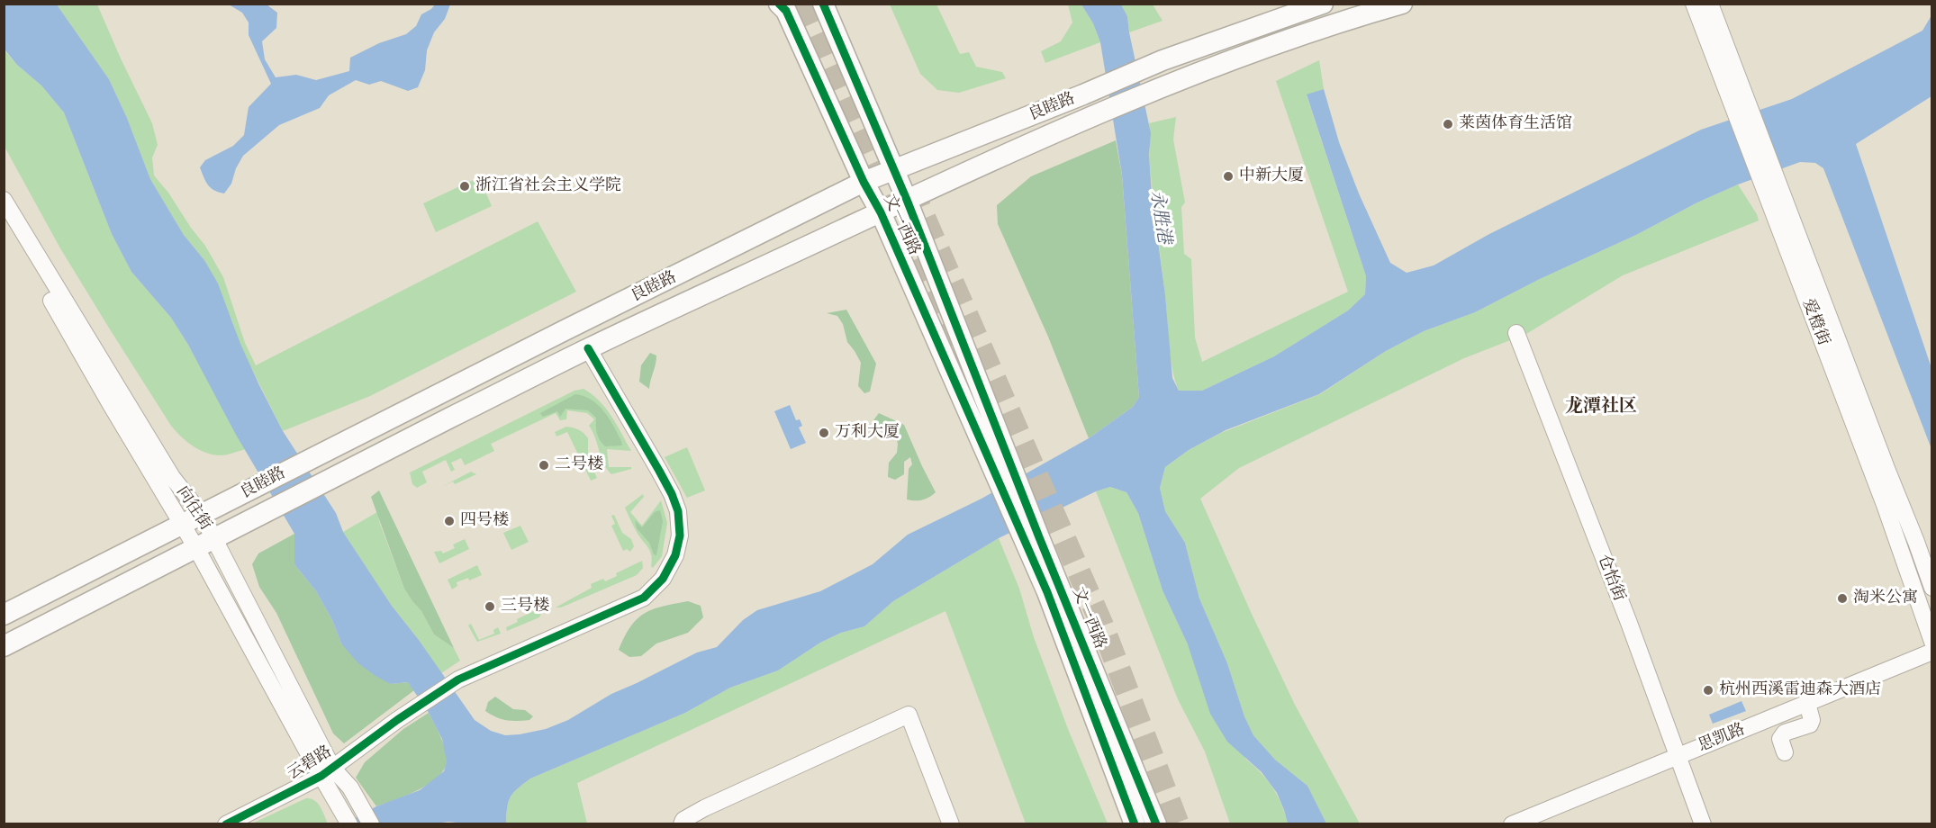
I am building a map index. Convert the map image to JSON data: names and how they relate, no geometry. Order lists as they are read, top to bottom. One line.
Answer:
{"streets":{"main road":["良睦路","文一西路"],"street":["爱橙街","向往街","仓怡街","思凯路","云碧路"]},"crossings":[["良睦路","文一西路"],["良睦路","向往街"],["良睦路","云碧路"],["向往街","云碧路"],["仓怡街","思凯路"]],"districts":["龙潭社区"],"water":["永胜港"],"places":["莱茵体育生活馆","中新大厦","浙江省社会主义学院","万利大厦","二号楼","四号楼","淘米公寓","三号楼","杭州西溪雷迪森大酒店"]}
